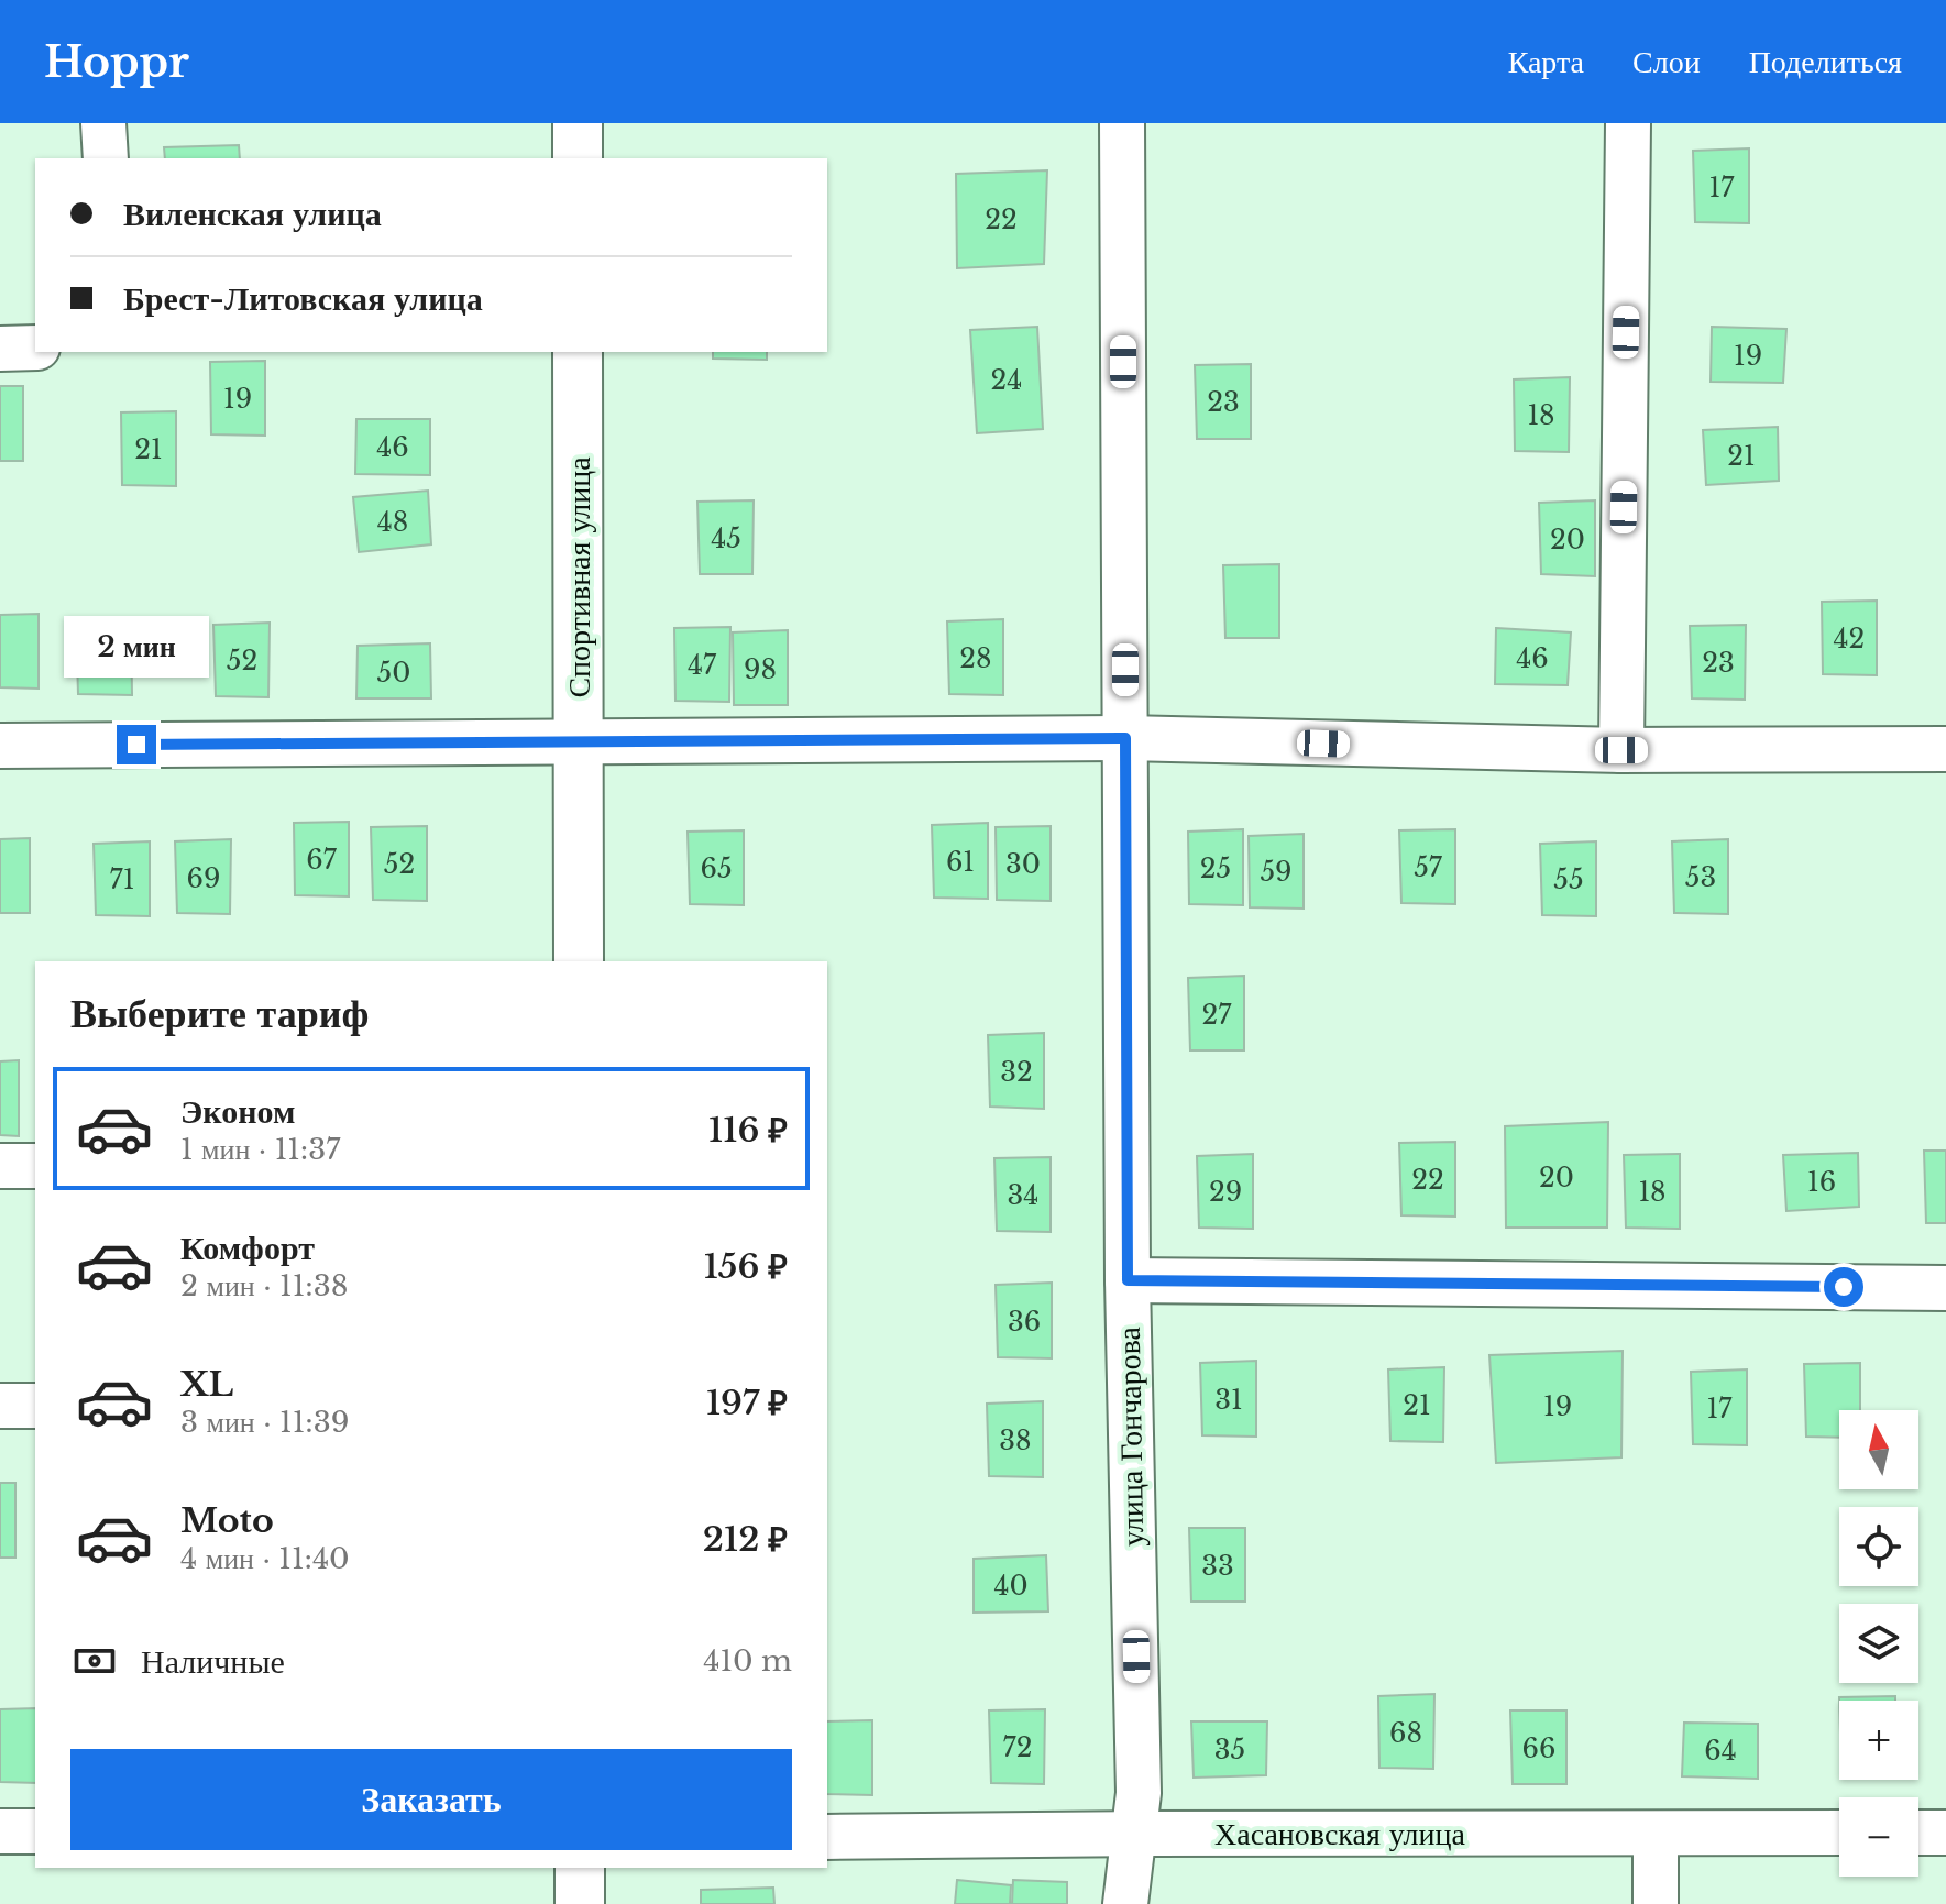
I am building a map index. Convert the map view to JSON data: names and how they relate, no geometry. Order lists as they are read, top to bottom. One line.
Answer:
{"streets":{"street":["Спортивная улица","улица Гончарова","Хасановская улица"]},"crossings":[["улица Гончарова","Хасановская улица"]],"house_numbers":["17","22","19","24","19","23","18","46","21","21","48","45","20","42","28","46","52","23","47","98","50","67","61","52","30","57","65","25","59","53","69","71","55","27","32","20","22","16","29","18","34","36","31","21","19","17","38","33","40","68","72","66","35","64"],"north":"top","page":{"header":"Hoppr","nav":["Карта","Слои","Поделиться"],"banner":["Виленская улица","Брест-Литовская улица"],"bubble":"2 мин","heading":"Выберите тариф","list":[{"name":"Эконом","note":"1 мин · 11:37","value":"116 ₽"},{"name":"Комфорт","note":"2 мин · 11:38","value":"156 ₽"},{"name":"XL","note":"3 мин · 11:39","value":"197 ₽"},{"name":"Moto","note":"4 мин · 11:40","value":"212 ₽"}],"map_buttons":["+","−"],"pay":["Наличные","410 m"],"buttons":"Заказать"}}
